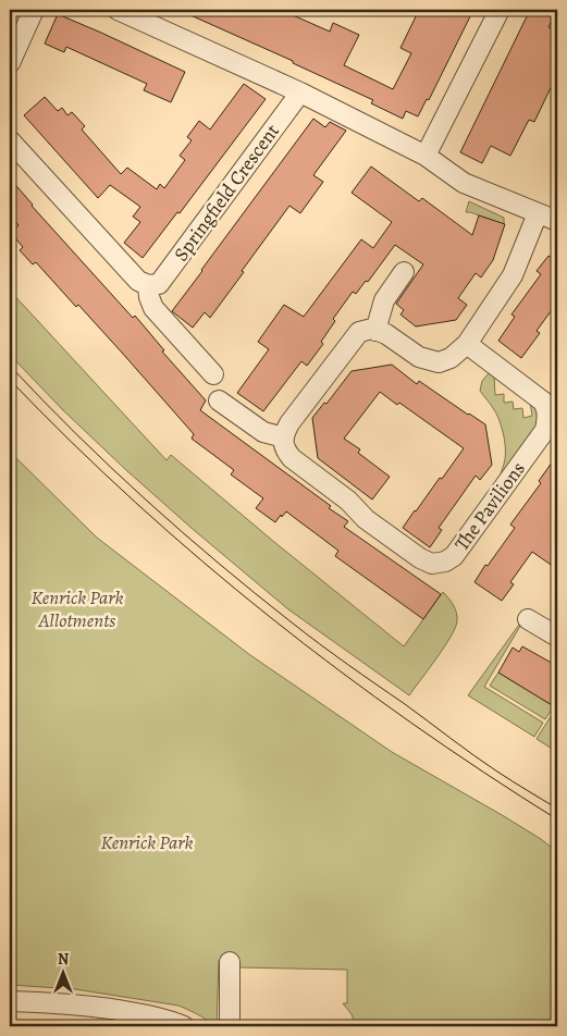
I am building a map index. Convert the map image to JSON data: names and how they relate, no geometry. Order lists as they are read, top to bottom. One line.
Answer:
{"streets":{"street":["Springfield Crescent","The Pavilions"]},"parks":["Kenrick Park Allotments","Kenrick Park"],"north":"top"}
